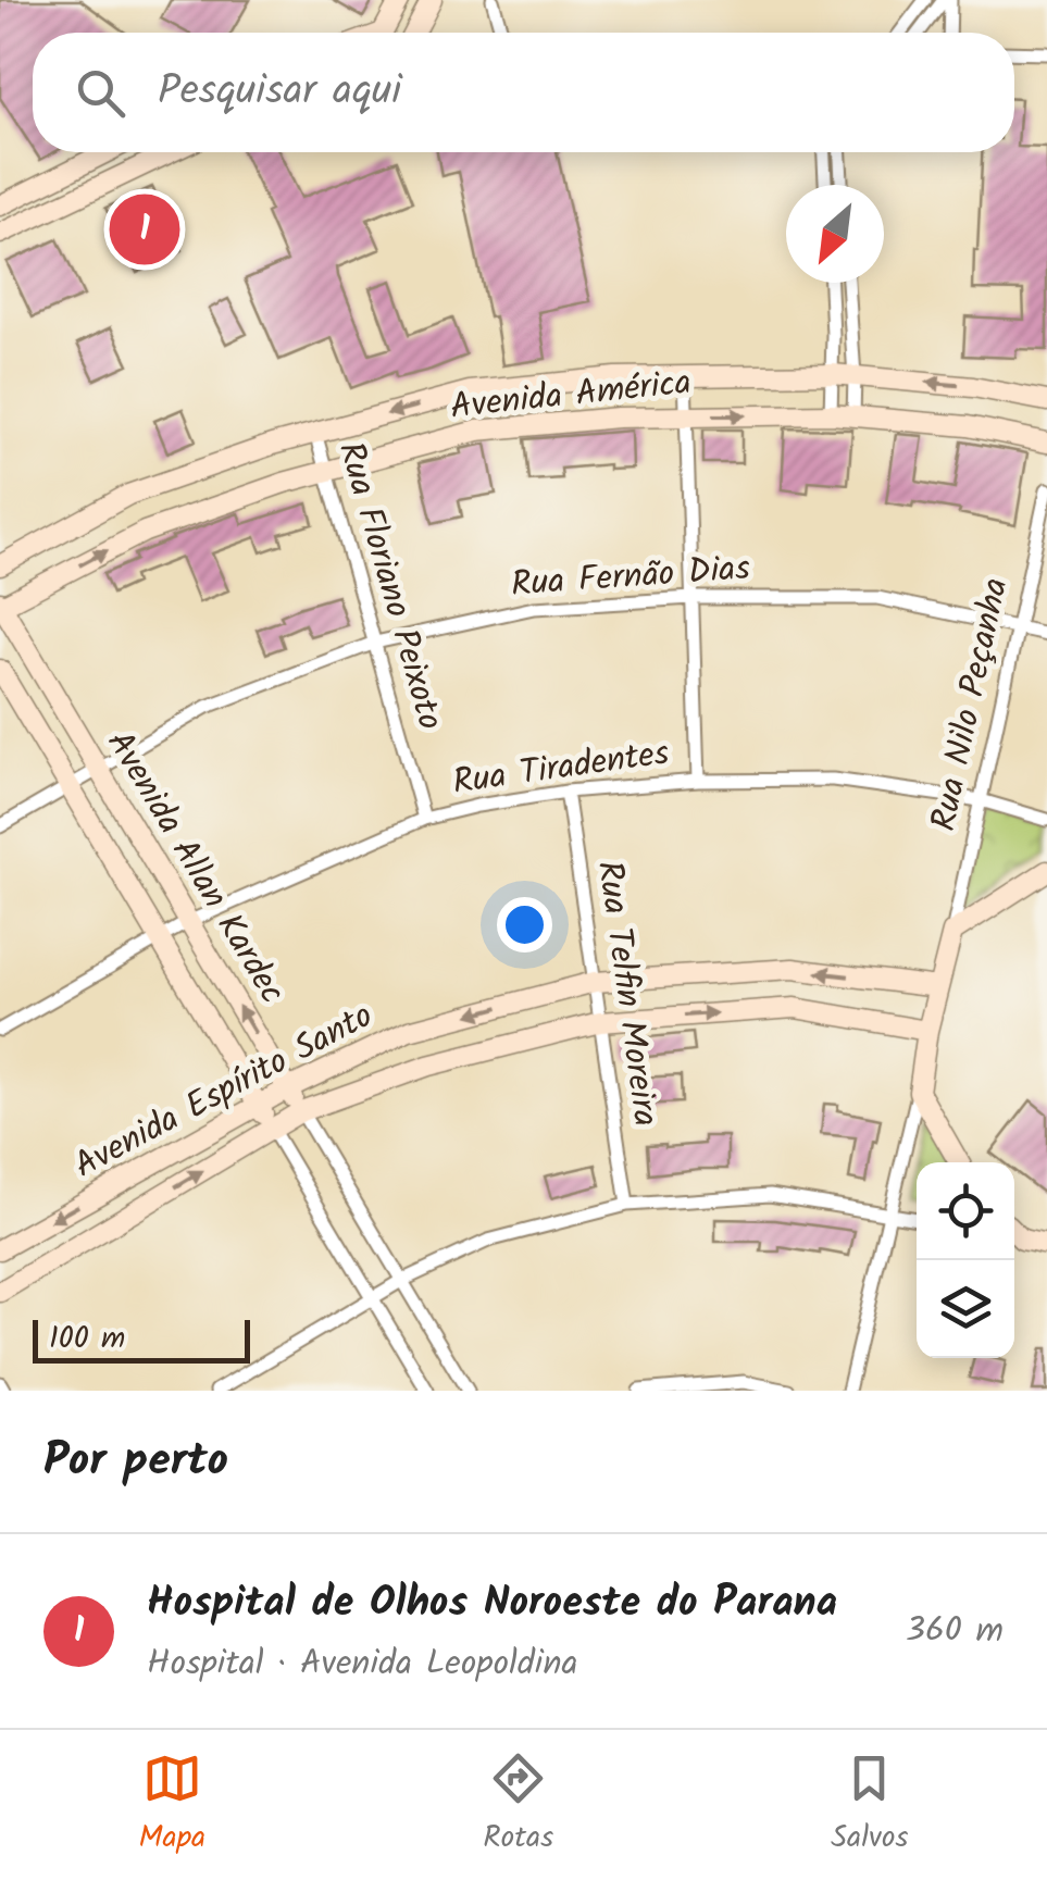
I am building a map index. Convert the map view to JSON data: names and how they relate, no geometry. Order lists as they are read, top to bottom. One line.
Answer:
{"streets":{"main road":["Avenida América","Avenida Allan Kardec","Avenida Espírito Santo"],"street":["Rua Fernão Dias","Rua Floriano Peixoto","Rua Nilo Peçanha","Rua Tiradentes","Rua Telfin Moreira"]},"crossings":[["Avenida América","Rua Floriano Peixoto"],["Avenida América","Avenida Allan Kardec"],["Rua Fernão Dias","Rua Floriano Peixoto"],["Rua Fernão Dias","Rua Nilo Peçanha"],["Rua Fernão Dias","Avenida Allan Kardec"],["Rua Floriano Peixoto","Rua Tiradentes"],["Rua Nilo Peçanha","Rua Tiradentes"],["Rua Tiradentes","Avenida Allan Kardec"],["Rua Tiradentes","Rua Telfin Moreira"],["Avenida Allan Kardec","Avenida Espírito Santo"],["Rua Telfin Moreira","Avenida Espírito Santo"]],"scale_bar":"100 m","north":"bottom left","page":{"search":"Pesquisar aqui","pins":"1","scale":"100 m","heading":"Por perto","list":[{"mark":"1","name":"Hospital de Olhos Noroeste do Parana","note":"Hospital · Avenida Leopoldina","value":"360 m"}],"nav":["Mapa","Rotas","Salvos"]}}
